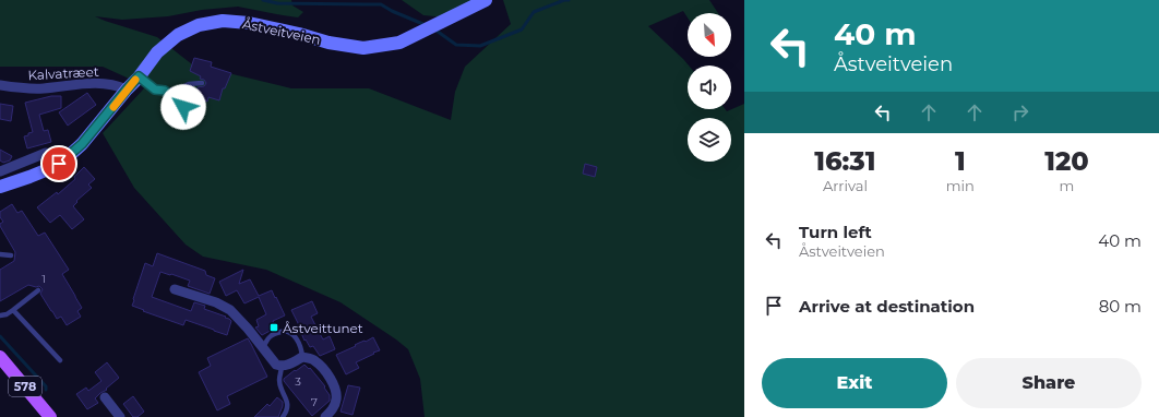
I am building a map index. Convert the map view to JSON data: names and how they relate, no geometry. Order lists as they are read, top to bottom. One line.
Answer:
{"streets":{"main road":["578"],"street":["Åstveitveien","Kalvatræet"]},"crossings":[["Åstveitveien","Kalvatræet"]],"places":{"transit":["Åstveittunet"]},"house_numbers":["1","3","7"],"north":"bottom right","page":{"turn":["40 m","Åstveitveien"],"eta":["16:31","Arrival","1","min","120","m"],"list":[{"name":"Turn left","note":"Åstveitveien","value":"40 m"},{"name":"Arrive at destination","value":"80 m"}],"buttons":["Exit","Share"]}}
